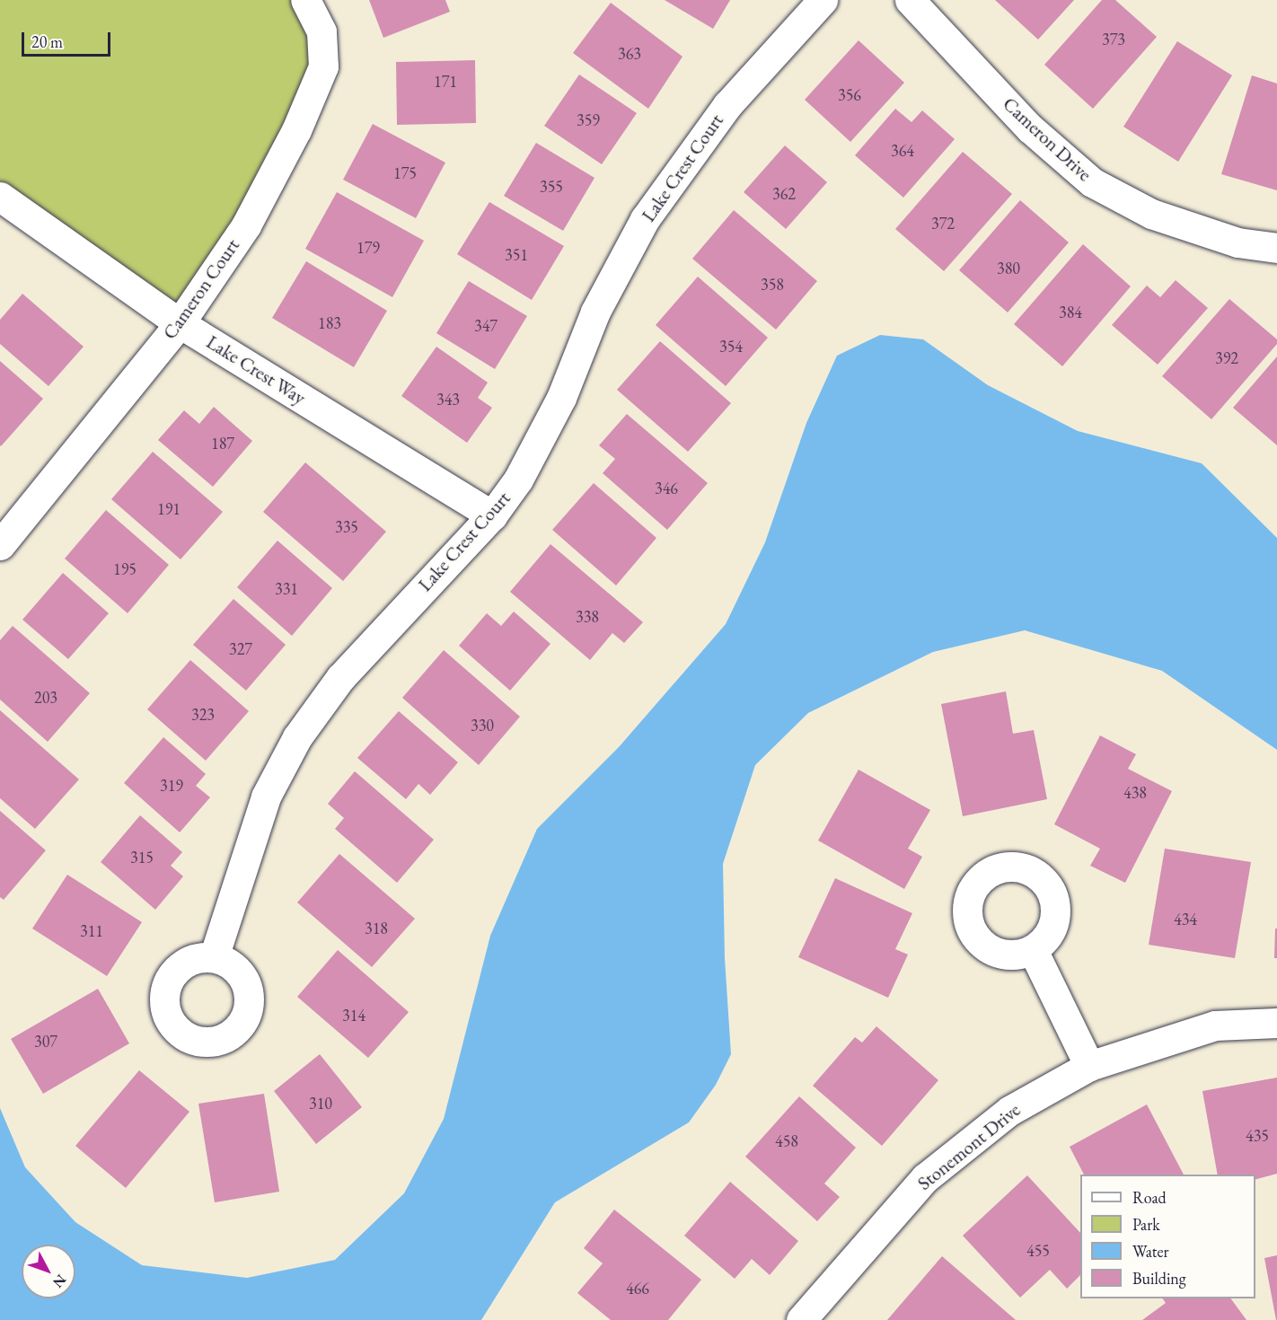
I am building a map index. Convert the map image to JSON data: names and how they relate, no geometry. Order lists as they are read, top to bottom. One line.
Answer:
{"streets":{"street":["Cameron Drive","Lake Crest Court","Cameron Court","Lake Crest Way","Stonemont Drive"]},"crossings":[["Lake Crest Court","Lake Crest Way"],["Cameron Court","Lake Crest Way"]],"house_numbers":["373","363","171","356","359","364","175","355","362","372","179","351","380","358","384","183","347","354","392","343","187","346","191","335","195","331","338","327","203","323","330","319","438","315","434","318","311","314","307","310","435","458","455","466"],"legend":["Road","Park","Water","Building"],"scale_bar":"20 m","north":"bottom right"}
